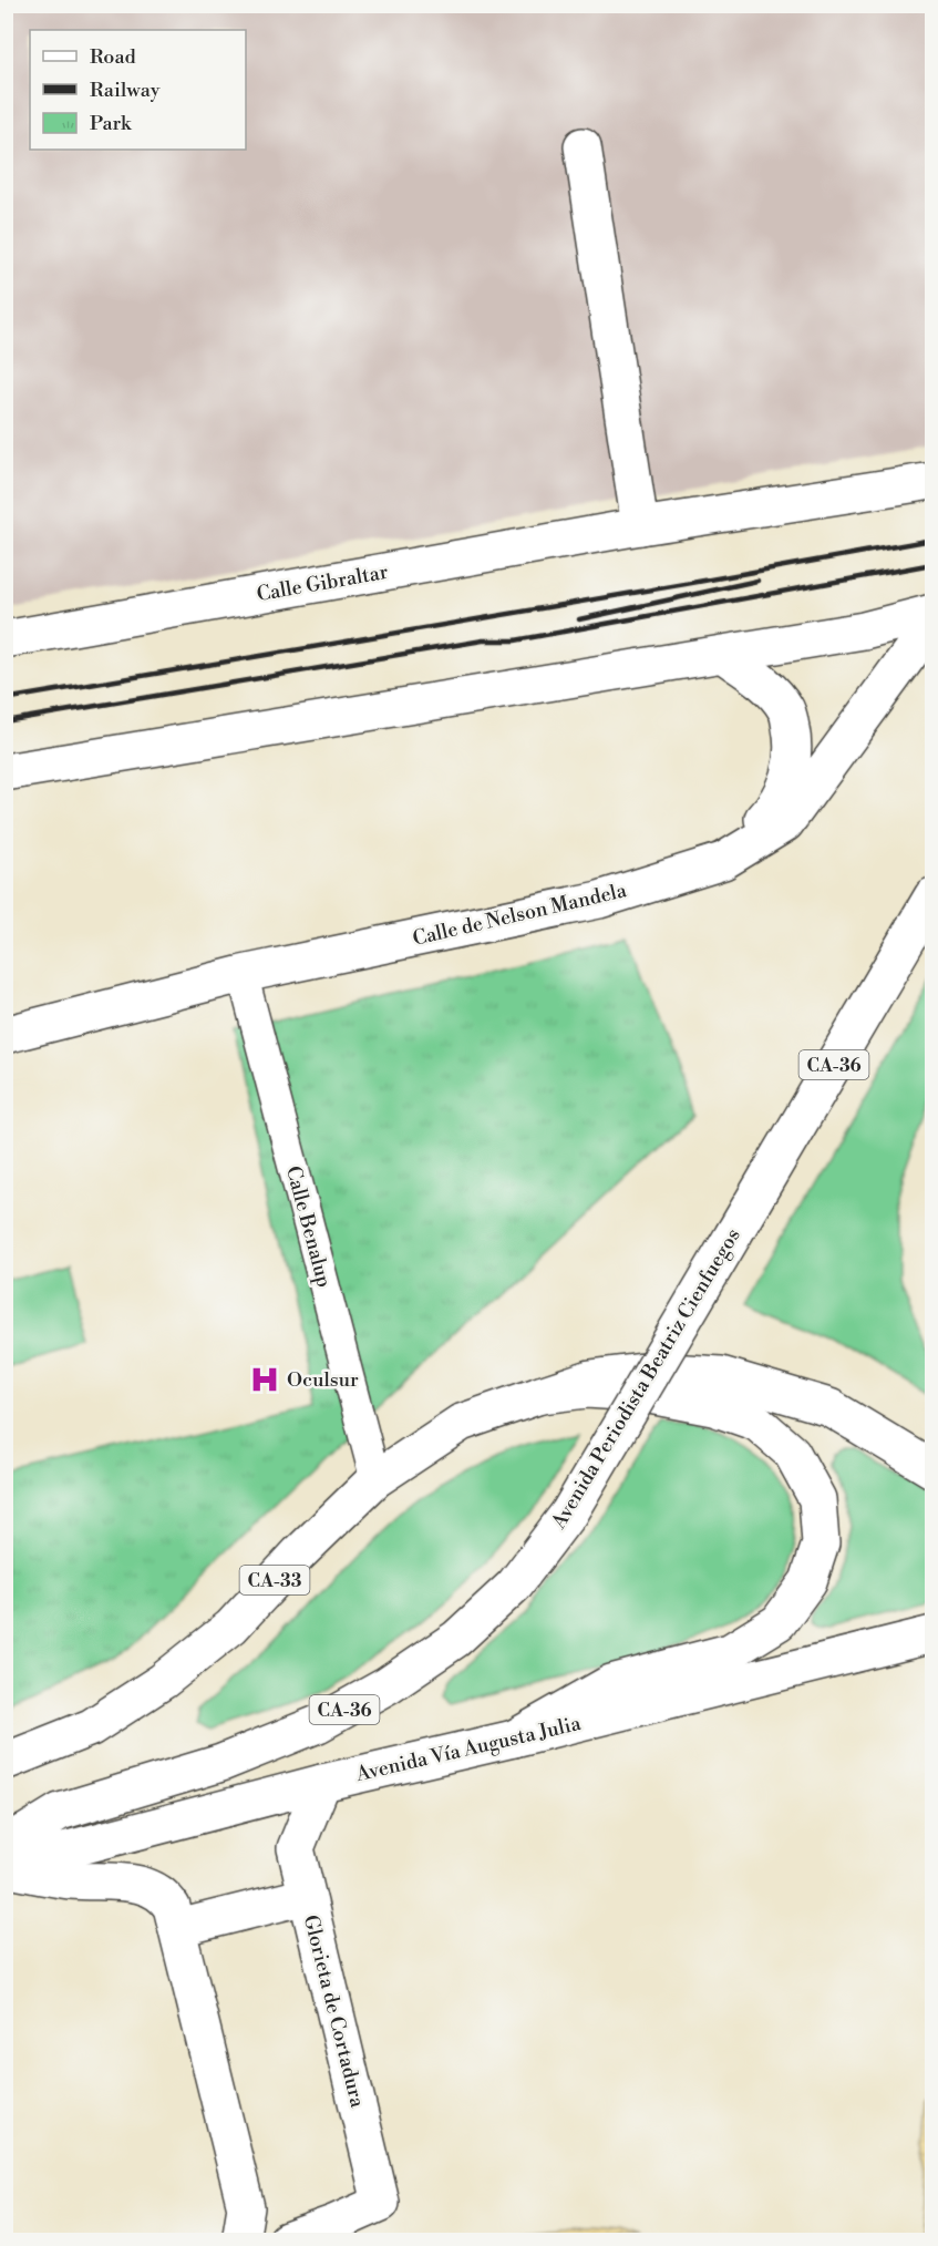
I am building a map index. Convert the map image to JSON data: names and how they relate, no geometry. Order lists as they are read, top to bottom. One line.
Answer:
{"streets":{"main road":["Calle Gibraltar","Calle de Nelson Mandela","CA-36","Avenida Periodista Beatriz Cienfuegos","CA-33","Avenida Vía Augusta Julia","Glorieta de Cortadura"],"street":["Calle Benalup"]},"crossings":[["Calle de Nelson Mandela","Calle Benalup"],["Calle Benalup","CA-33"]],"places":{"hospital":["Oculsur"]},"legend":["Road","Railway","Park"]}
